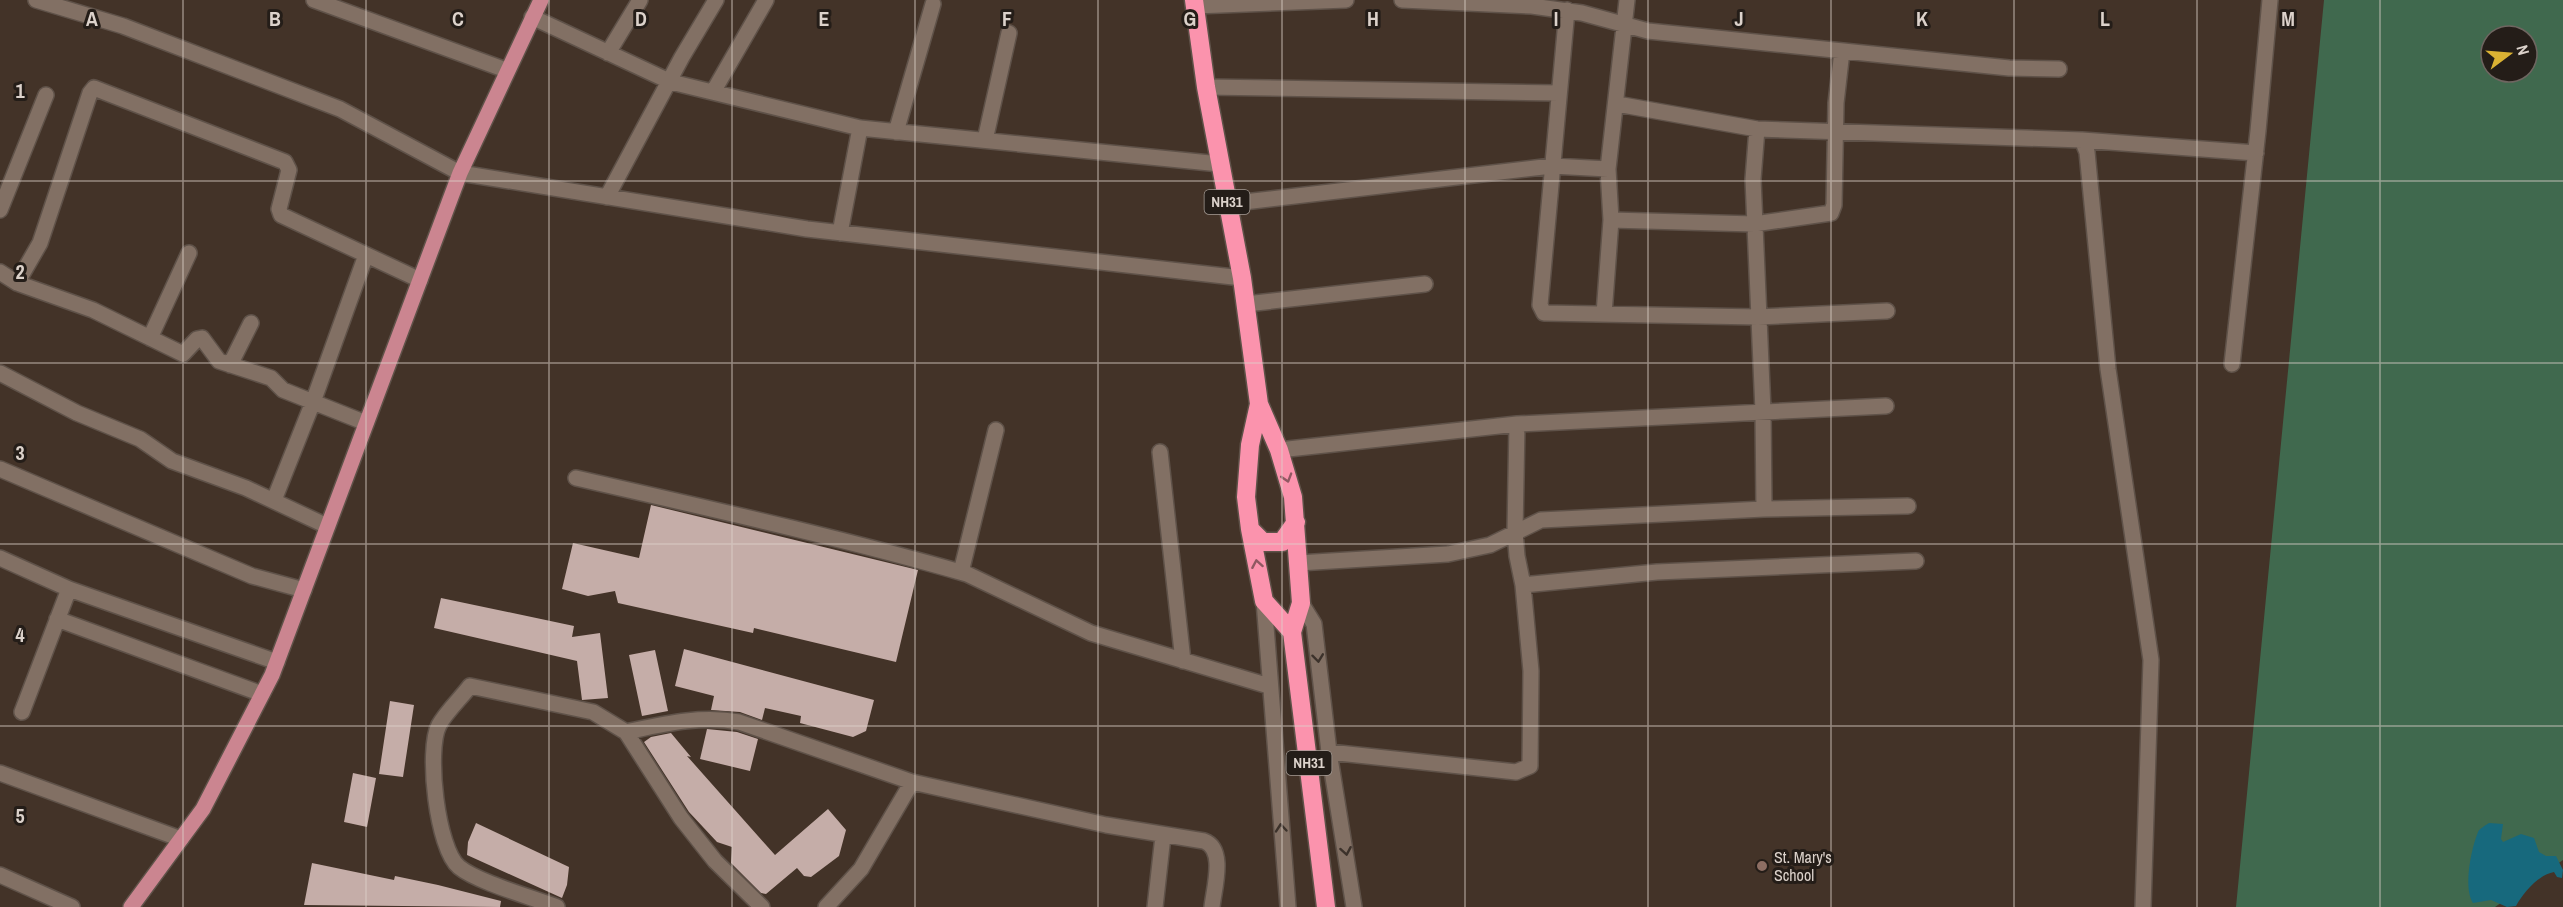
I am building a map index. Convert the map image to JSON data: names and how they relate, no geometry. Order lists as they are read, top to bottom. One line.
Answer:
{"streets":{"highway":["NH31"]},"places":["St. Mary's School"],"north":"right","grid":{"columns":["A","B","C","D","E","F","G","H","I","J","K","L","M"],"rows":["1","2","3","4","5"]}}
